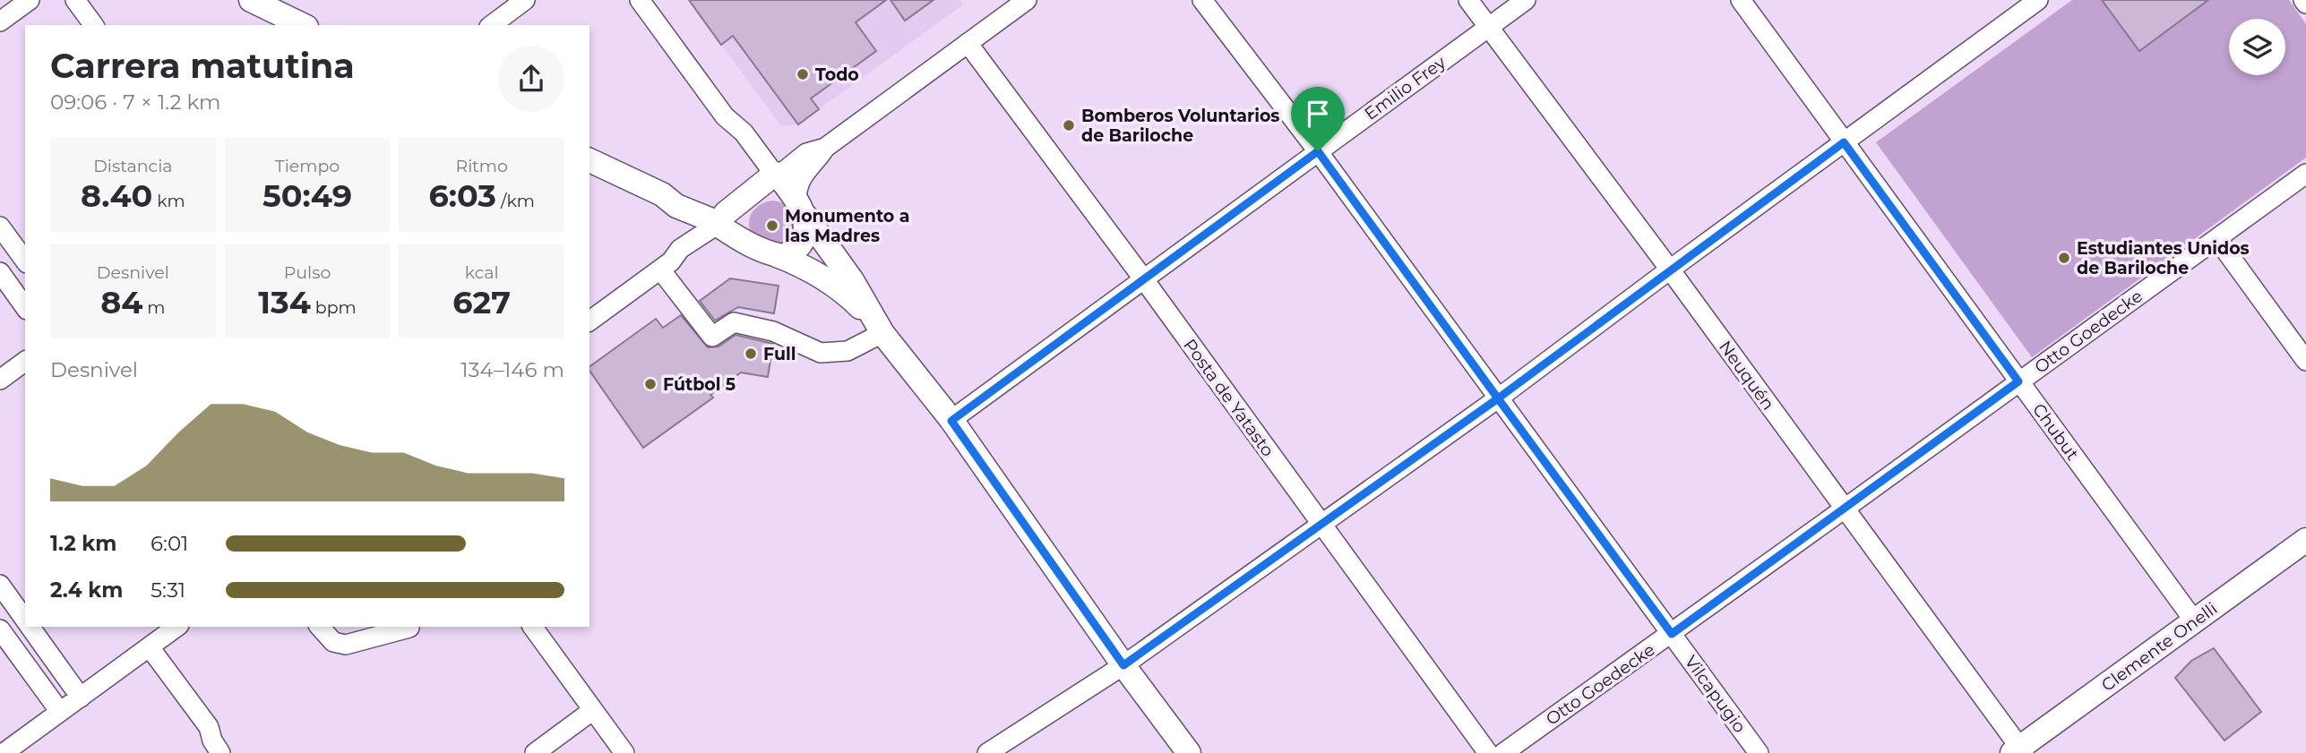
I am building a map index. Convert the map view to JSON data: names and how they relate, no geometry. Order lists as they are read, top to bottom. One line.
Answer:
{"streets":{"main road":["Clemente Onelli"],"street":["Emilio Frey","Otto Goedecke","Neuquén","Posta de Yatasto","Chubut","Vilcapugio"]},"crossings":[["Emilio Frey","Neuquén"],["Emilio Frey","Posta de Yatasto"],["Emilio Frey","Vilcapugio"],["Otto Goedecke","Neuquén"],["Otto Goedecke","Chubut"],["Otto Goedecke","Vilcapugio"],["Neuquén","Clemente Onelli"],["Chubut","Clemente Onelli"]],"places":["Todo","Bomberos Voluntarios de Bariloche","Monumento a las Madres","Estudiantes Unidos de Bariloche","Full","Fútbol 5"],"page":{"heading":["Carrera matutina","09:06 · 7 × 1.2 km"],"stats":[["Distancia","8.40 km"],["Tiempo","50:49"],["Ritmo","6:03 /km"],["Desnivel","84 m"],["Pulso","134 bpm"],["kcal","627"]],"chart":["Desnivel","134–146 m"],"list":[{"name":"1.2 km","note":"6:01"},{"name":"2.4 km","note":"5:31"}]}}
